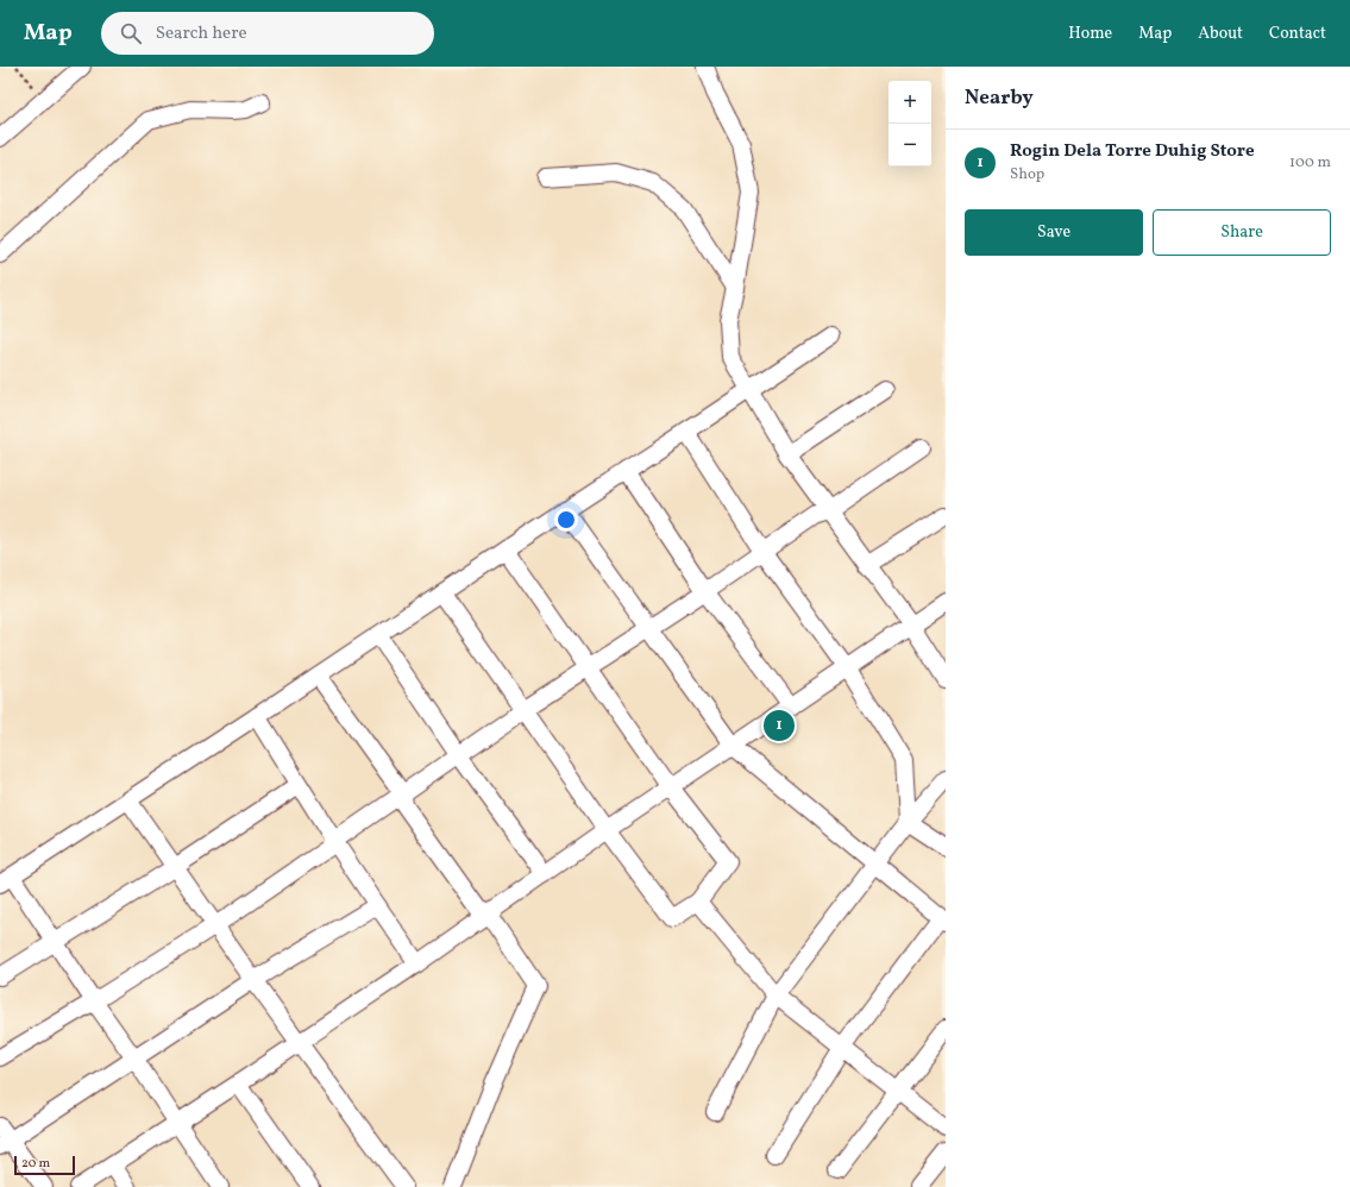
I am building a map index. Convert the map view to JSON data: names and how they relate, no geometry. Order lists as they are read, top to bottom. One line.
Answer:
{"scale_bar":"20 m","page":{"header":"Map","search":"Search here","nav":["Home","Map","About","Contact"],"heading":"Nearby","map_buttons":["+","−"],"list":[{"mark":"1","name":"Rogin Dela Torre Duhig Store","note":"Shop","value":"100 m"}],"buttons":["Save","Share"],"pins":"1","scale":"20 m"}}
